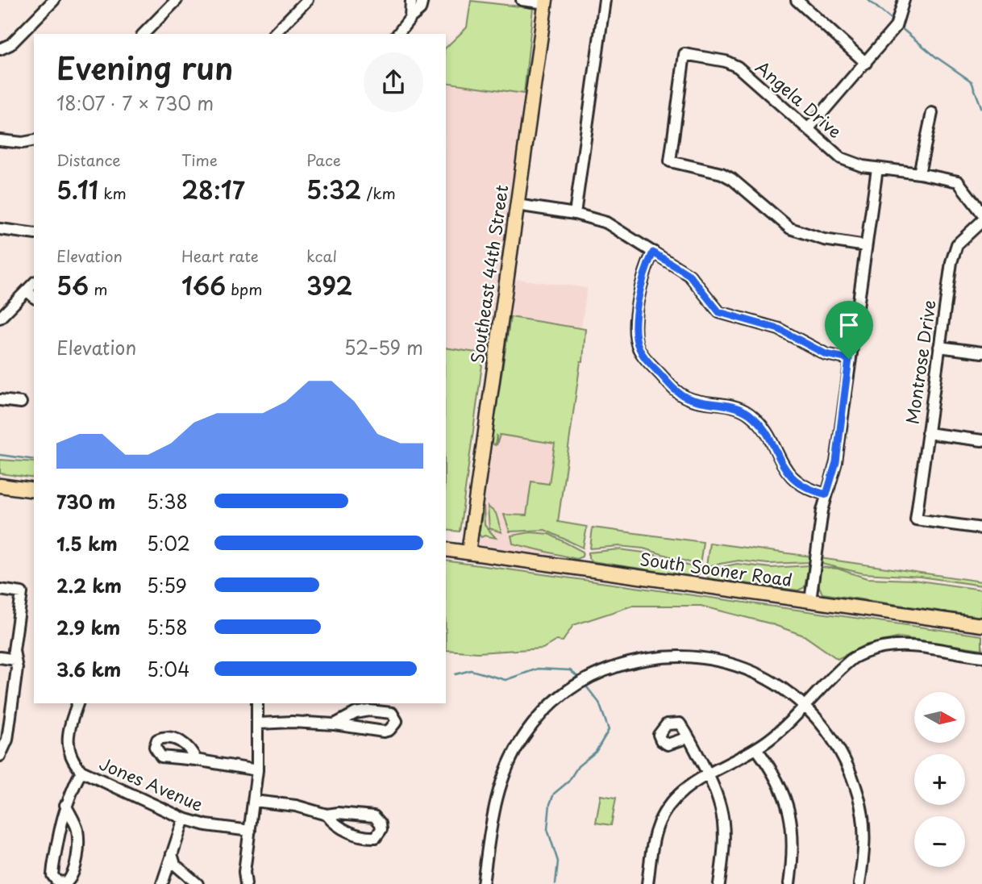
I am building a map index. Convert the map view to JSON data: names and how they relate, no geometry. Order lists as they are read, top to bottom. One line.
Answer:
{"streets":{"main road":["Southeast 44th Street","South Sooner Road"],"street":["Angela Drive","Montrose Drive","Jones Avenue"]},"crossings":[["Southeast 44th Street","South Sooner Road"]],"north":"right","page":{"heading":["Evening run","18:07 · 7 × 730 m"],"stats":[["Distance","5.11 km"],["Time","28:17"],["Pace","5:32 /km"],["Elevation","56 m"],["Heart rate","166 bpm"],["kcal","392"]],"chart":["Elevation","52–59 m"],"list":[{"name":"730 m","note":"5:38"},{"name":"1.5 km","note":"5:02"},{"name":"2.2 km","note":"5:59"},{"name":"2.9 km","note":"5:58"},{"name":"3.6 km","note":"5:04"}],"map_buttons":["+","−"]}}
